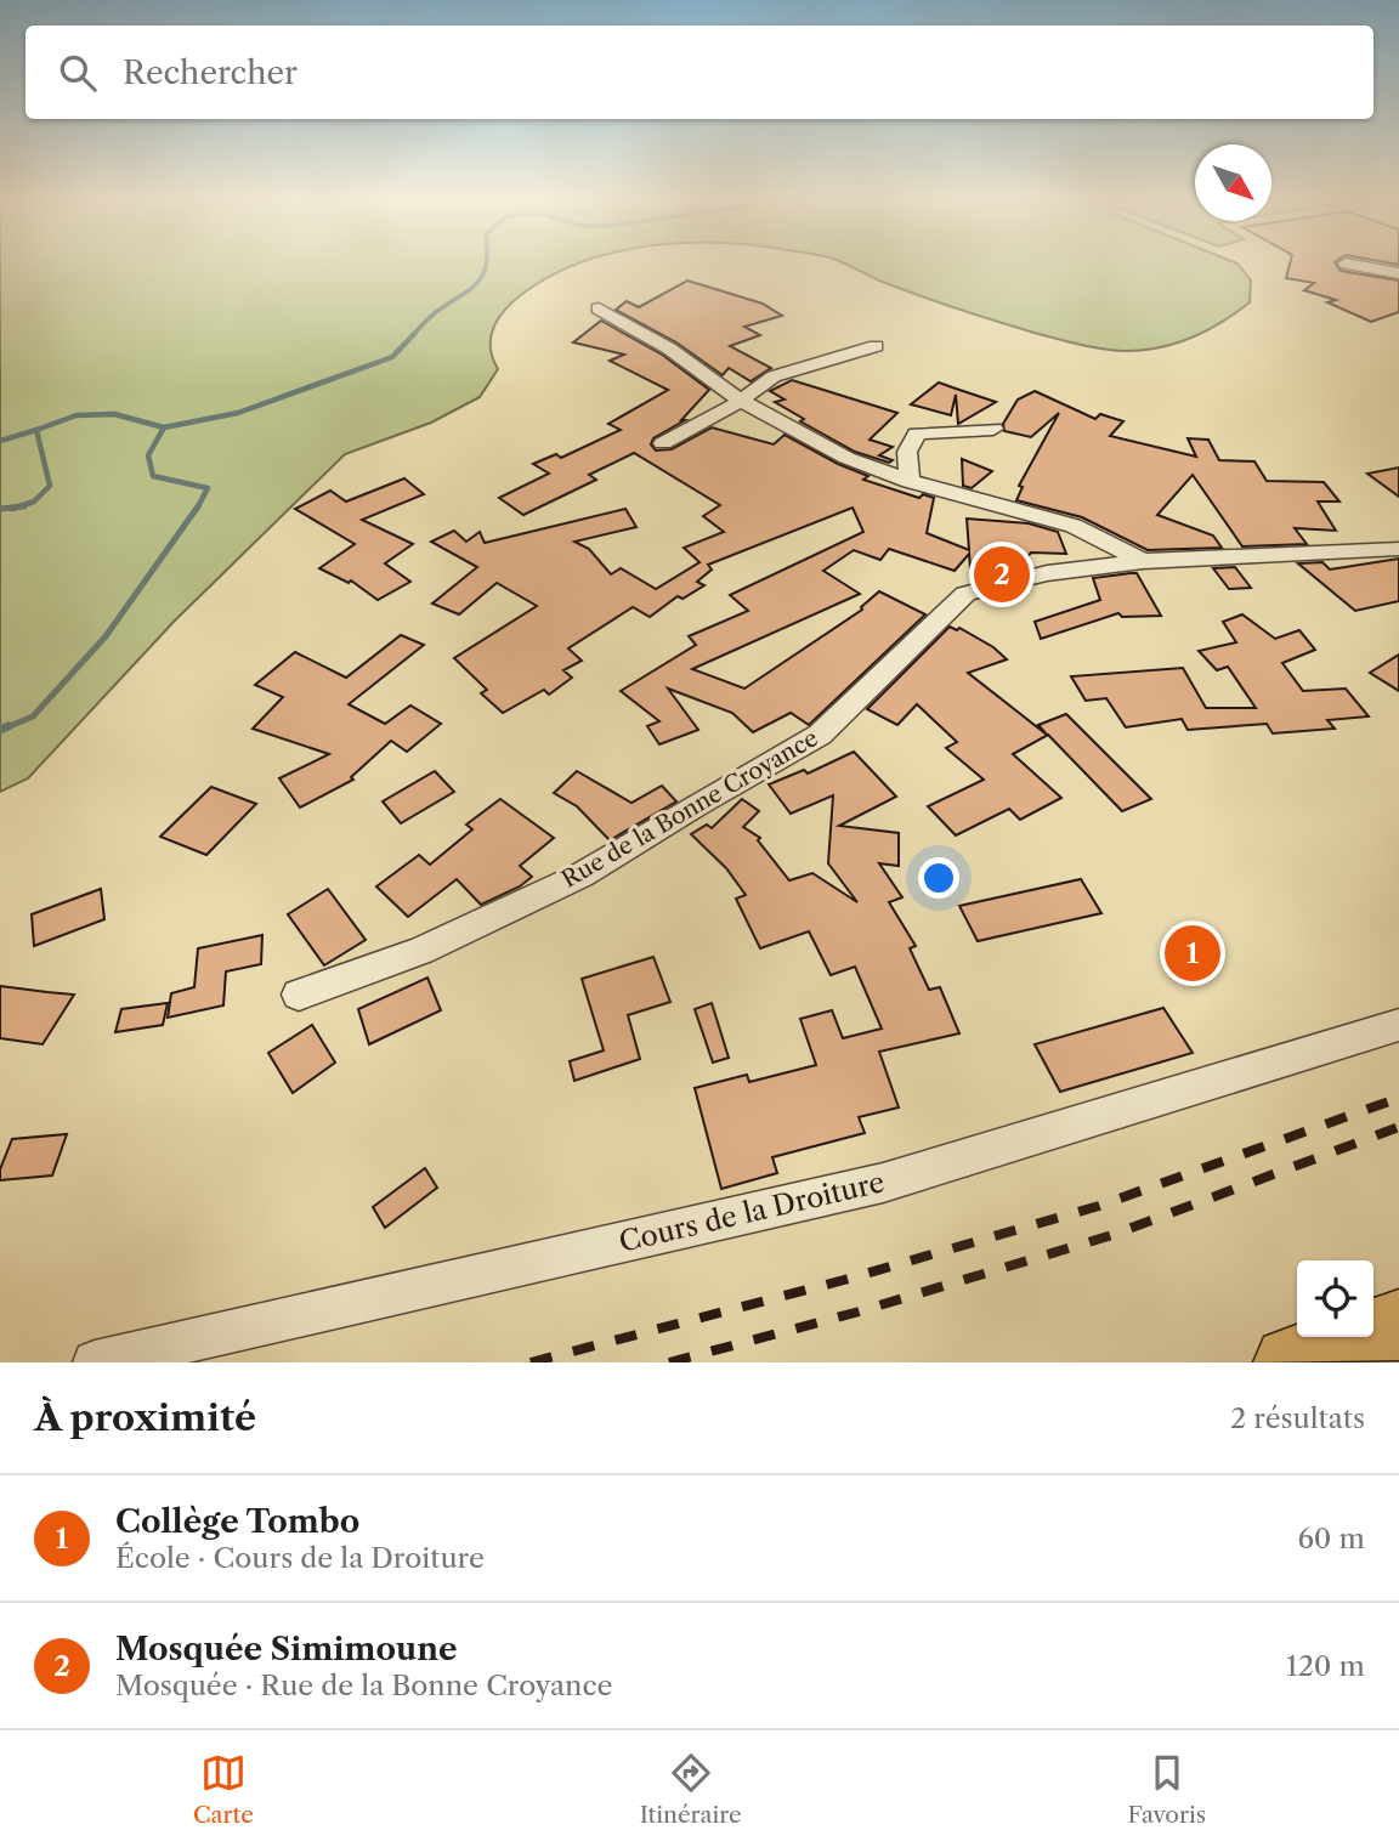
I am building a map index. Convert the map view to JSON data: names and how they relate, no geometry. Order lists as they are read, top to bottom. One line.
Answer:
{"streets":{"street":["Rue de la Bonne Croyance","Cours de la Droiture"]},"north":"bottom right","page":{"search":"Rechercher","pins":["2","1"],"heading":["À proximité","2 résultats"],"list":[{"mark":"1","name":"Collège Tombo","note":"École · Cours de la Droiture","value":"60 m"},{"mark":"2","name":"Mosquée Simimoune","note":"Mosquée · Rue de la Bonne Croyance","value":"120 m"}],"nav":["Carte","Itinéraire","Favoris"]}}
